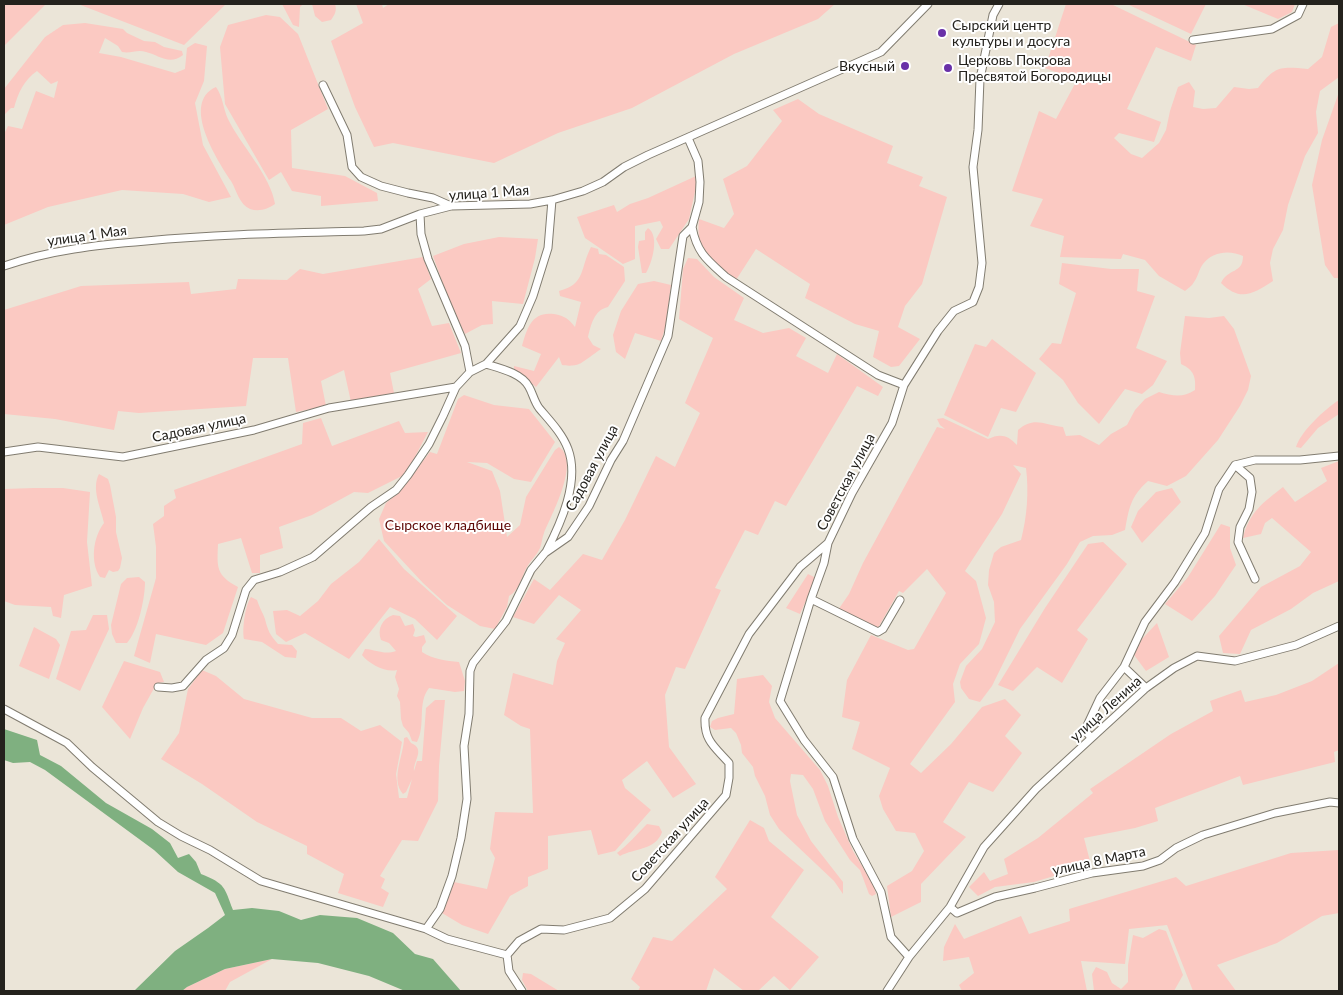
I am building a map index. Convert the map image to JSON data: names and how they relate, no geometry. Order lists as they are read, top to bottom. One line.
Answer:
{"streets":{"street":["улица 1 Мая","Садовая улица","Советская улица","улица Ленина","улица 8 Марта"]},"crossings":[["улица 1 Мая","Садовая улица"],["улица Ленина","улица 8 Марта"]],"parks":["Сырское кладбище"],"places":["Сырский центр культуры и досуга","Вкусный","Церковь Покрова Пресвятой Богородицы"]}
